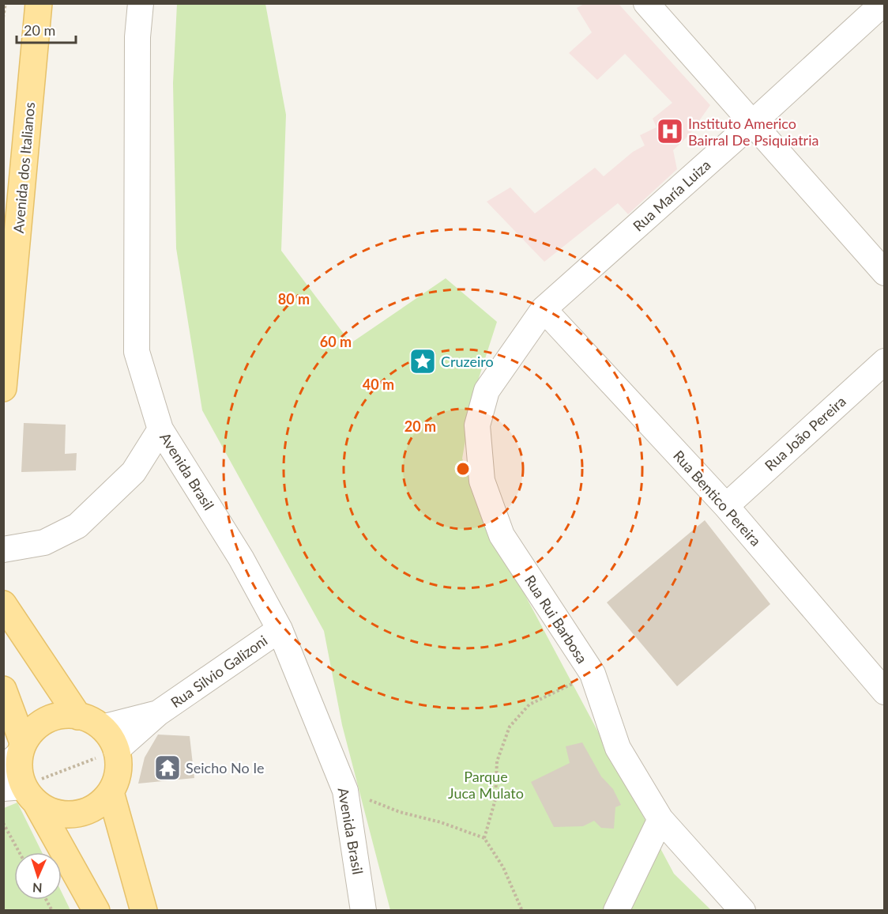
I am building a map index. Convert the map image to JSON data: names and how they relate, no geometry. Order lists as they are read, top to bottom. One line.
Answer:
{"streets":{"main road":["Avenida dos Italianos"],"street":["Rua María Luiza","Rua João Pereira","Avenida Brasil","Rua Bentico Pereira","Rua Rui Barbosa","Rua Silvio Galizoni"]},"crossings":[["Rua María Luiza","Rua Bentico Pereira"],["Rua María Luiza","Rua Rui Barbosa"],["Rua João Pereira","Rua Bentico Pereira"],["Avenida Brasil","Rua Silvio Galizoni"],["Rua Bentico Pereira","Rua Rui Barbosa"]],"parks":["Parque Juca Mulato"],"places":{"hospital":["Instituto Americo Bairral De Psiquiatria"],"place":["Cruzeiro"],"temple":["Seicho No Ie"]},"scale_bar":"20 m","north":"bottom","rings":["80 m","60 m","40 m","20 m"]}
